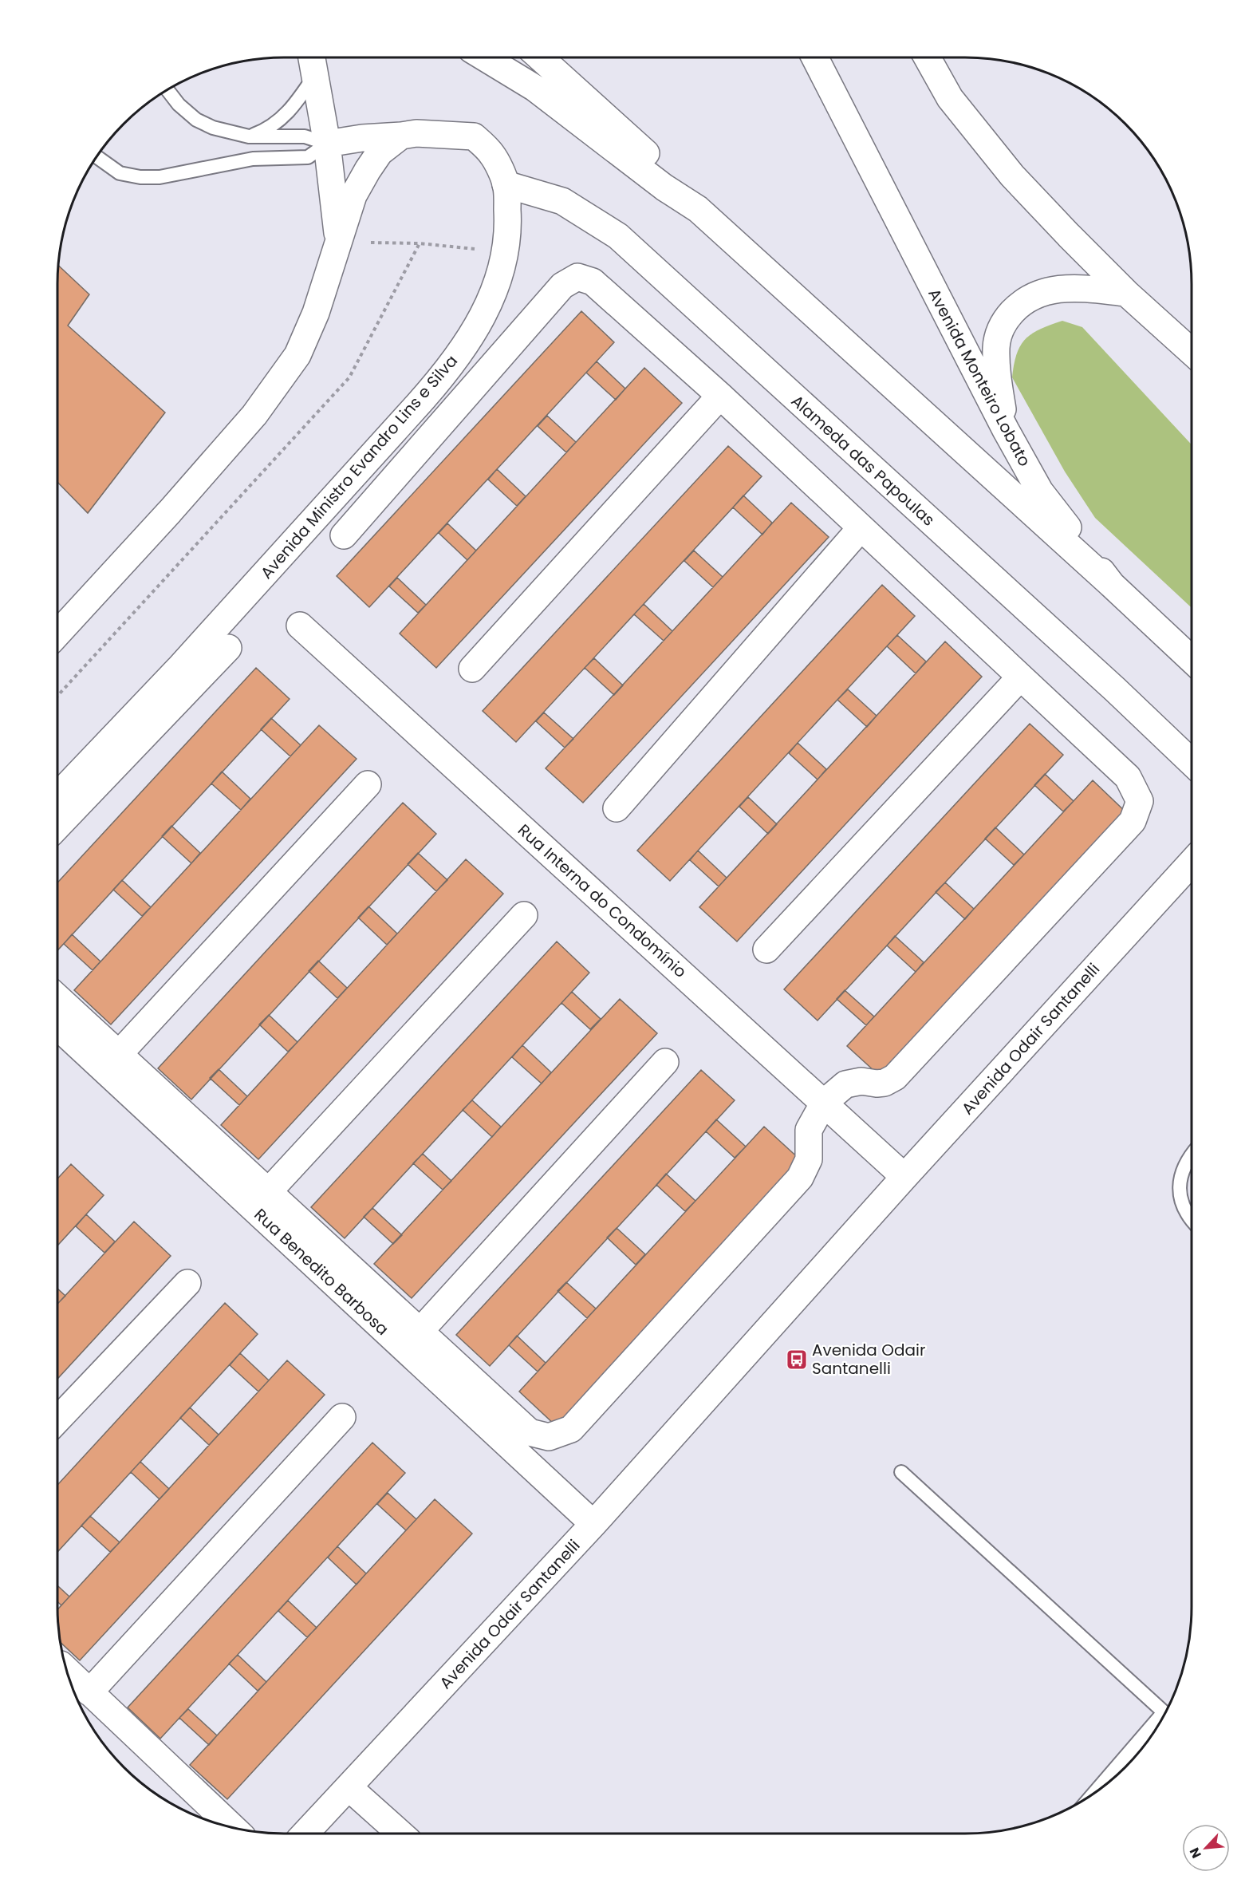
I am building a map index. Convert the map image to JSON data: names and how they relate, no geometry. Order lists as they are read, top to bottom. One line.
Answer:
{"streets":{"street":["Avenida Monteiro Lobato","Alameda das Papoulas","Avenida Ministro Evandro Lins e Silva","Rua Interna do Condomínio","Avenida Odair Santanelli","Rua Benedito Barbosa"]},"crossings":[["Alameda das Papoulas","Avenida Ministro Evandro Lins e Silva"],["Rua Interna do Condomínio","Avenida Odair Santanelli"],["Avenida Odair Santanelli","Rua Benedito Barbosa"]],"places":{"bus stop":["Avenida Odair Santanelli"]},"north":"bottom left"}
